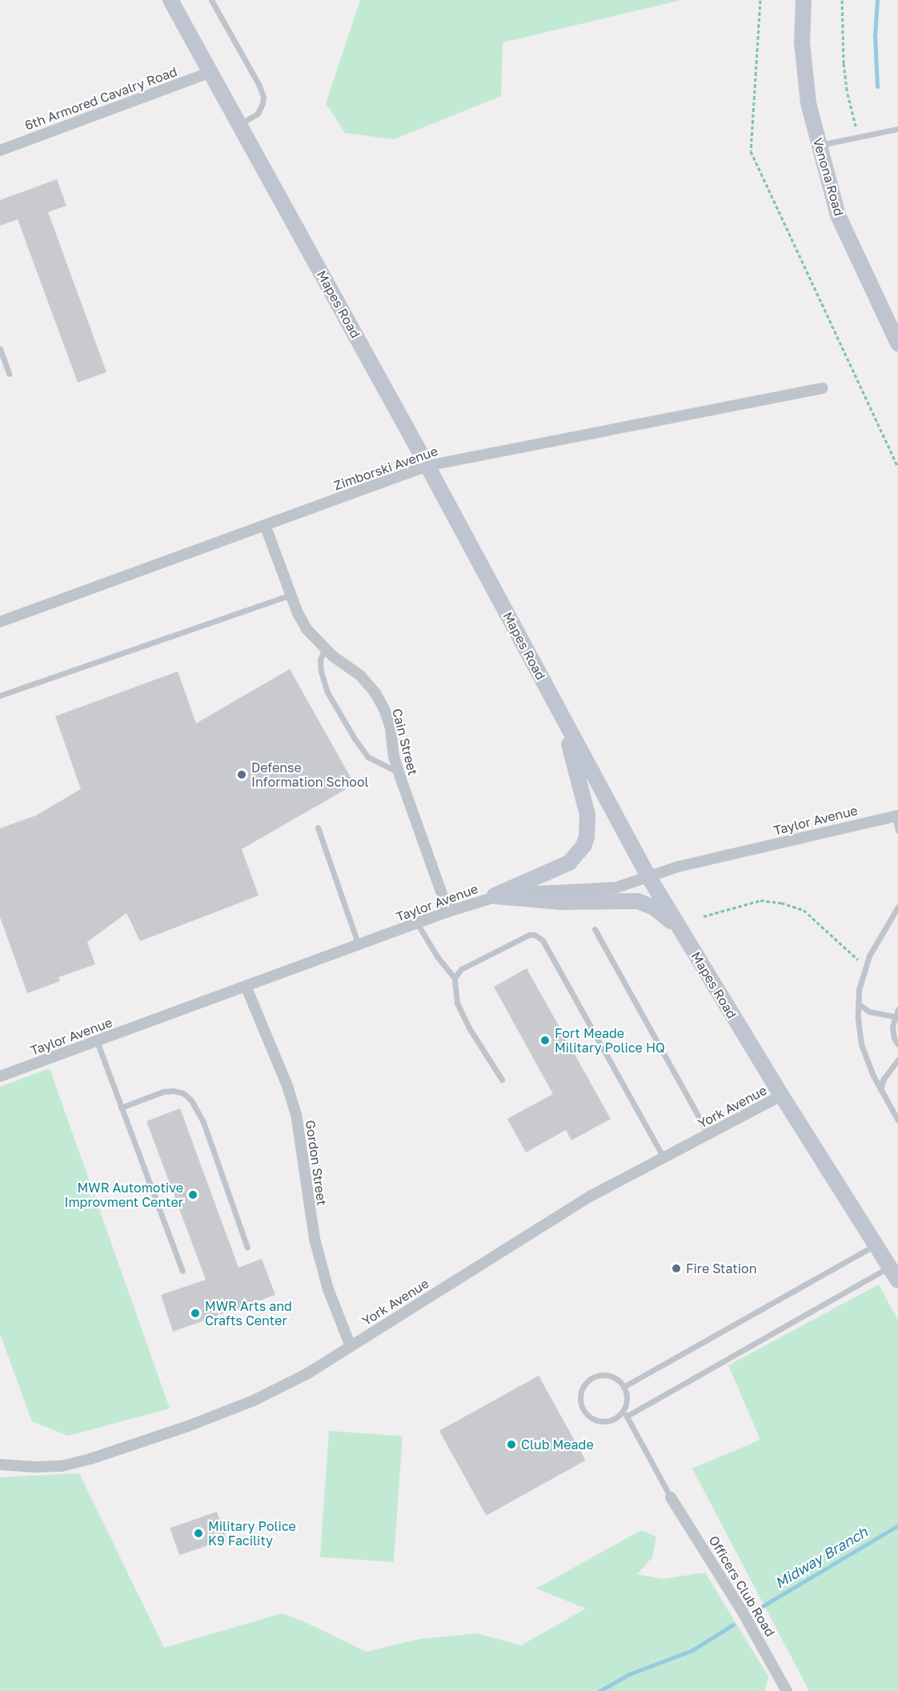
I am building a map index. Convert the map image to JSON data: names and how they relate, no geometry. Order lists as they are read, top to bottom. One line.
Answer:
{"streets":{"street":["6th Armored Cavalry Road","Venona Road","Mapes Road","Zimborski Avenue","Cain Street","Taylor Avenue","York Avenue","Gordon Street","Officers Club Road"]},"crossings":[["6th Armored Cavalry Road","Mapes Road"],["Mapes Road","Zimborski Avenue"],["Mapes Road","Taylor Avenue"],["Mapes Road","York Avenue"],["Zimborski Avenue","Cain Street"],["Cain Street","Taylor Avenue"],["Taylor Avenue","Gordon Street"],["York Avenue","Gordon Street"]],"water":["Midway Branch"],"places":["Defense Information School","Fort Meade Military Police HQ","MWR Automotive Improvment Center","Fire Station","MWR Arts and Crafts Center","Club Meade","Military Police K9 Facility"]}
